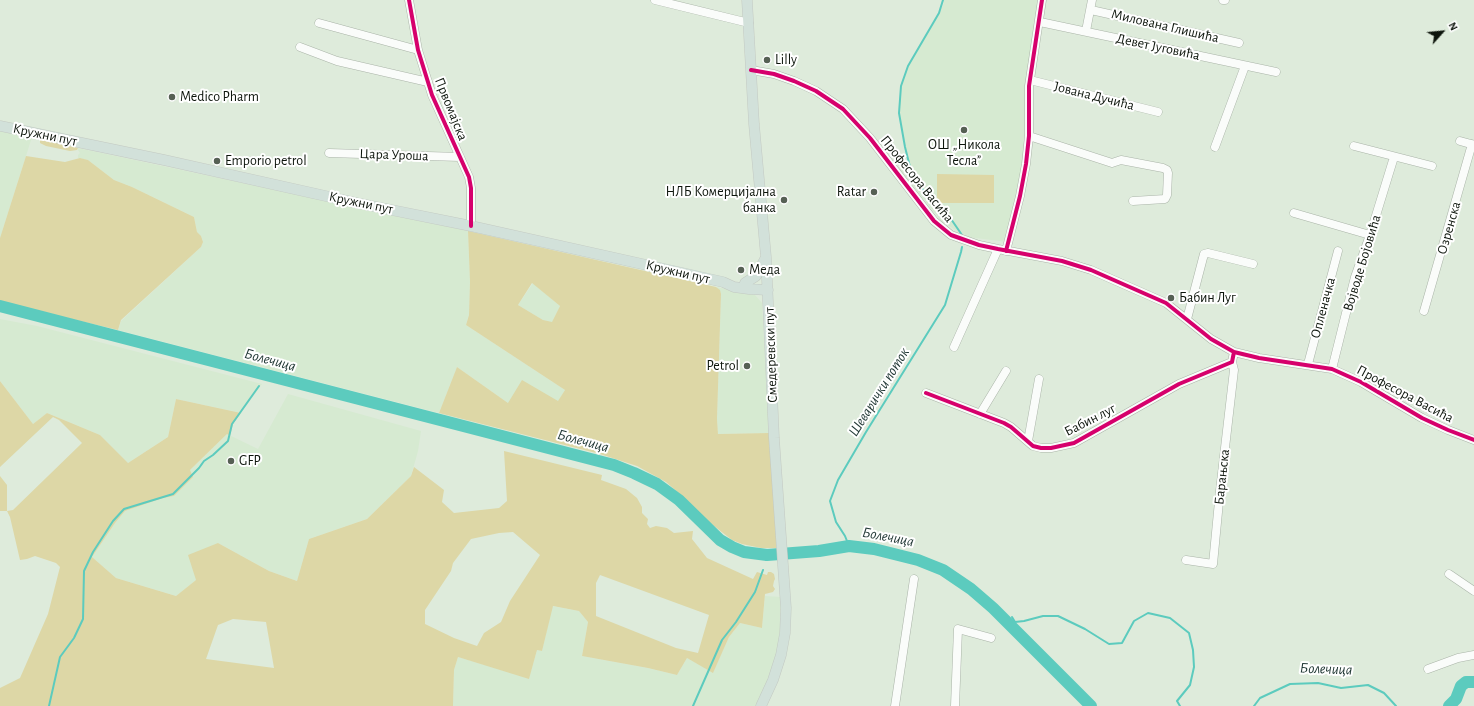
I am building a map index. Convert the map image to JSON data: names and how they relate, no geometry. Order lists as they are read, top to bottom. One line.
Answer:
{"streets":{"main road":["Кружни пут","Смедеревски пут"],"street":["Милована Глишића","Девет Југовића","Јована Дучића","Првомајска","Цара Уроша","Професора Васића","Озренска","Војводе Бојовића","Опленачка","Бабин луг","Барањска"]},"crossings":[["Првомајска","Кружни пут"],["Првомајска","Цара Уроша"],["Кружни пут","Смедеревски пут"],["Професора Васића","Војводе Бојовића"],["Професора Васића","Опленачка"],["Професора Васића","Смедеревски пут"],["Бабин луг","Барањска"]],"water":["Болечица","Шеварички поток"],"places":["Lilly","Medico Pharm","ОШ „Никола Тесла”","Emporio petrol","Ratar","НЛБ Комерцијална банка","Меда","Бабин Луг","Petrol","GFP"],"north":"top right"}
